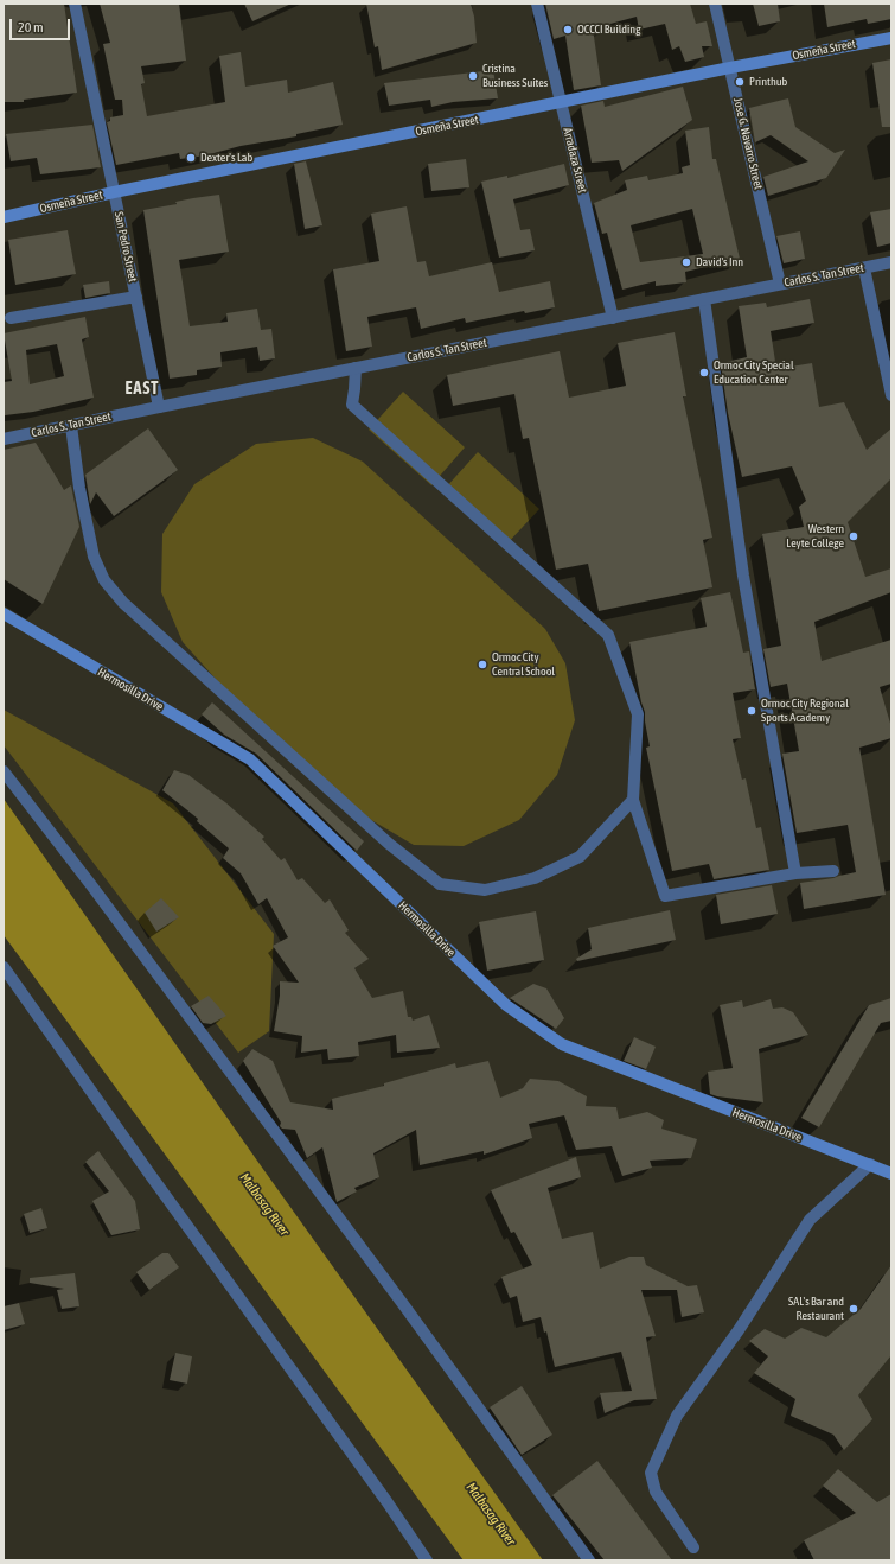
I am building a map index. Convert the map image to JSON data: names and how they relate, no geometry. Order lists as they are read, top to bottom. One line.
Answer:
{"streets":{"main road":["Osmeña Street","Hermosilla Drive"],"street":["Jose G. Navarro Street","Arradaza Street","San Pedro Street","Carlos S. Tan Street"]},"crossings":[["Osmeña Street","Jose G. Navarro Street"],["Osmeña Street","Arradaza Street"],["Osmeña Street","San Pedro Street"],["Jose G. Navarro Street","Carlos S. Tan Street"],["Arradaza Street","Carlos S. Tan Street"],["San Pedro Street","Carlos S. Tan Street"]],"districts":["EAST"],"water":["Malbasag River"],"places":["OCCCI Building","Cristina Business Suites","Printhub","Dexter's Lab","David's Inn","Ormoc City Special Education Center","Western Leyte College","Ormoc City Central School","Ormoc City Regional Sports Academy","SAL's Bar and Restaurant"],"scale_bar":"20 m"}
